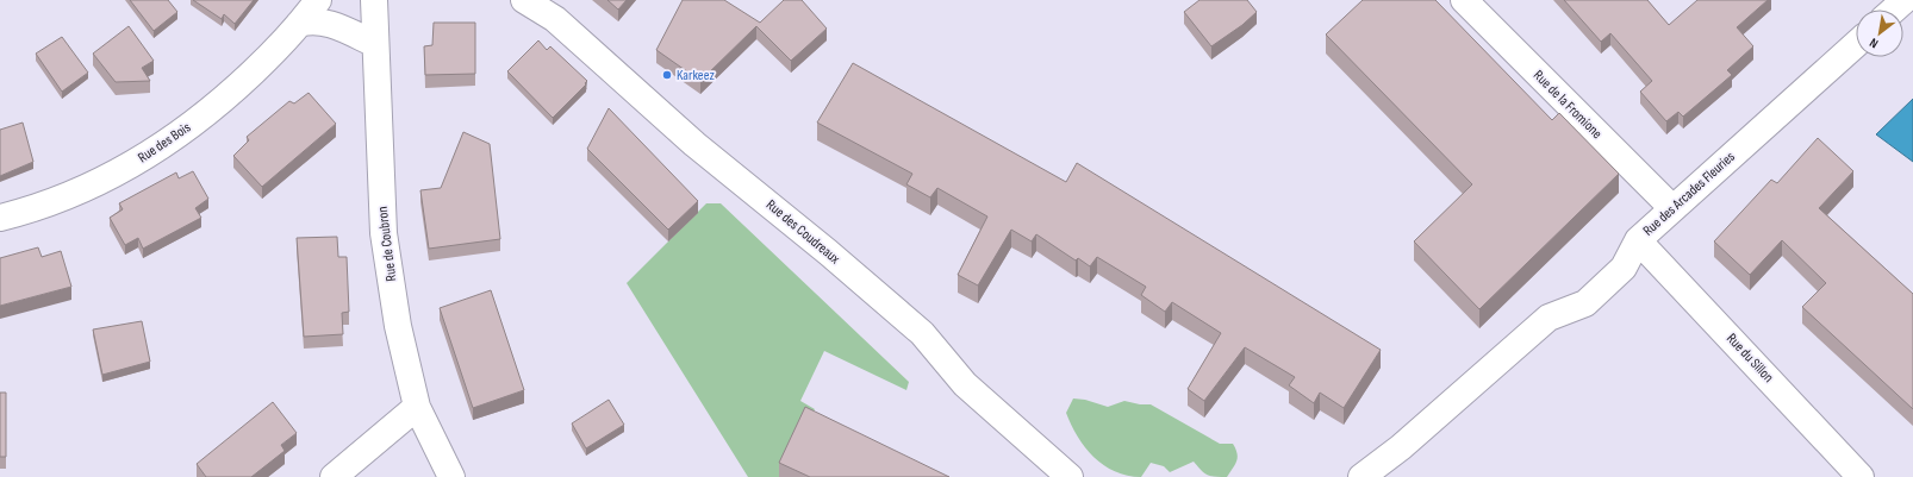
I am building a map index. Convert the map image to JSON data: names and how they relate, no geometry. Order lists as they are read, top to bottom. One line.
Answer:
{"streets":{"street":["Rue de la Fromione","Rue des Bois","Rue des Arcades Fleuries","Rue des Coudreaux","Rue de Coubron","Rue du Sillon"]},"crossings":[["Rue de la Fromione","Rue des Arcades Fleuries"],["Rue des Arcades Fleuries","Rue du Sillon"]],"places":["Karkeez"],"north":"bottom left"}
